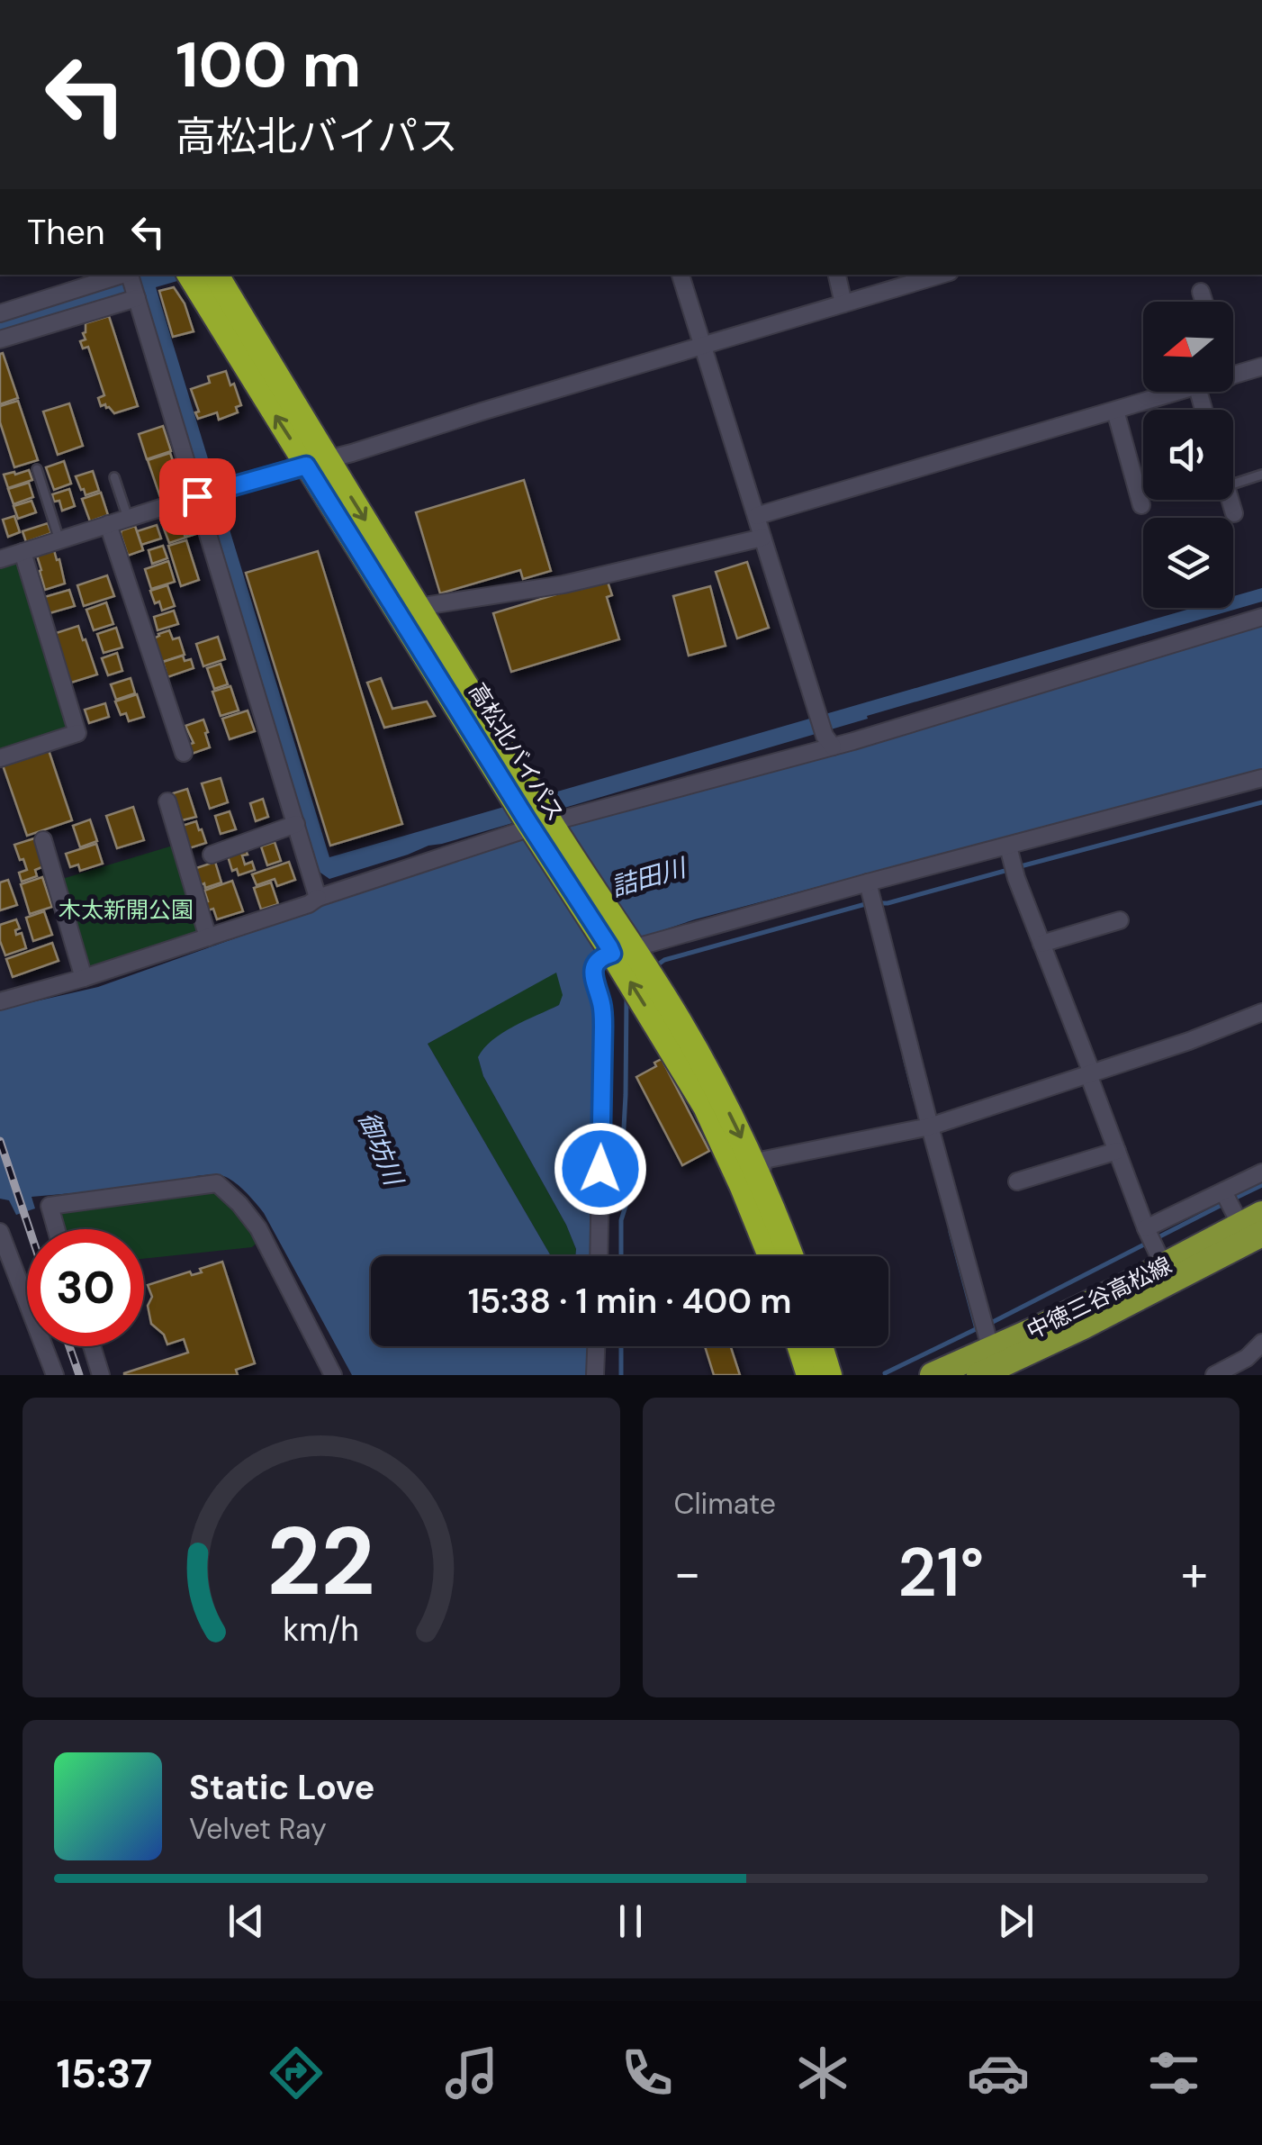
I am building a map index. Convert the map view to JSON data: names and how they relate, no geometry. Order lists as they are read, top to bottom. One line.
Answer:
{"streets":{"highway":["高松北バイパス"],"main road":["中徳三谷高松線"]},"water":["詰田川","御坊川"],"parks":["木太新開公園"],"north":"left","page":{"turn":["100 m","高松北バイパス"],"then":"Then","limit":"30","trip":"15:38 · 1 min · 400 m","tile":"Climate","heat":["−","21°","+"],"song":["Static Love","Velvet Ray"],"tabs":"15:37","gauge":["22","km/h"]}}
